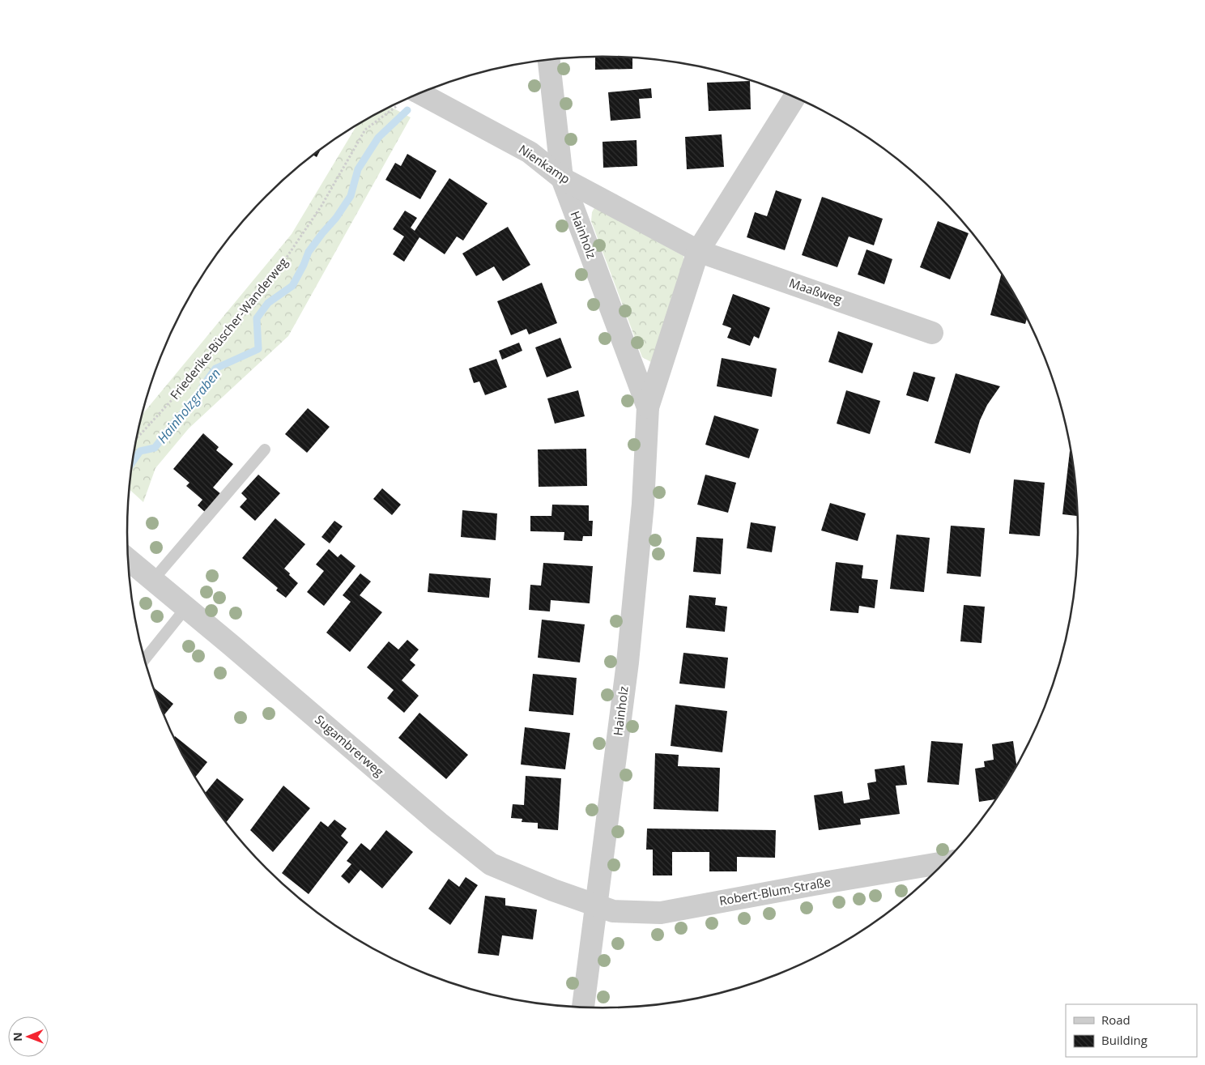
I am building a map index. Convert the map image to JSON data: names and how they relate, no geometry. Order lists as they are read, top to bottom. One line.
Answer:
{"streets":{"street":["Nienkamp","Hainholz","Maaßweg","Sugambrerweg","Robert-Blum-Straße"],"path":["Friederike-Büscher-Wanderweg"]},"crossings":[["Nienkamp","Hainholz"],["Nienkamp","Maaßweg"],["Hainholz","Maaßweg"],["Hainholz","Sugambrerweg"],["Hainholz","Robert-Blum-Straße"],["Sugambrerweg","Robert-Blum-Straße"]],"water":["Hainholzgraben"],"legend":["Road","Building"],"north":"left"}
